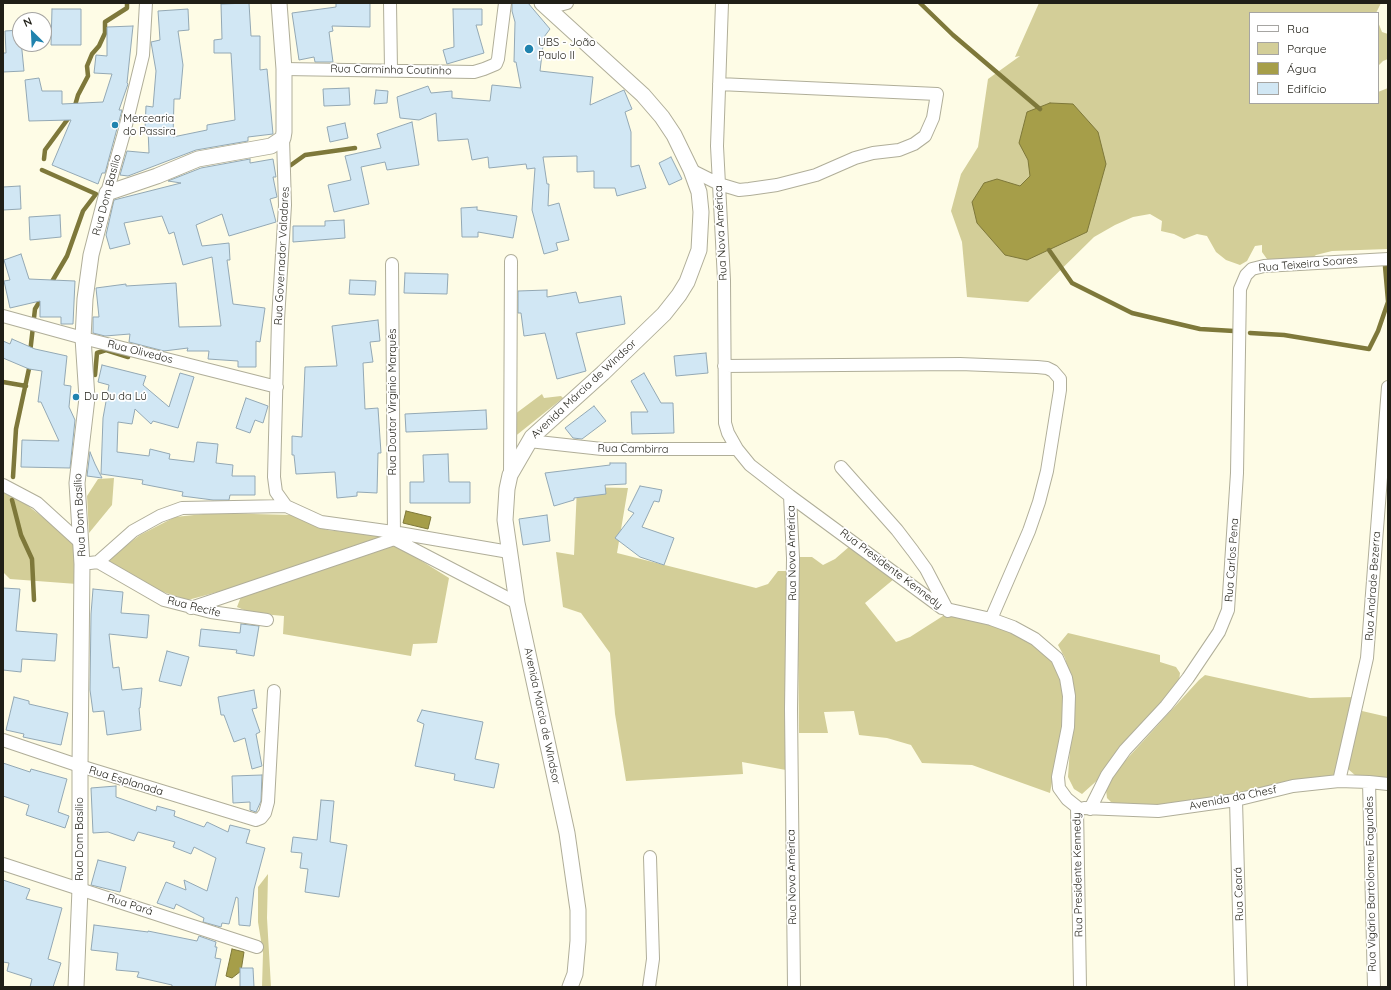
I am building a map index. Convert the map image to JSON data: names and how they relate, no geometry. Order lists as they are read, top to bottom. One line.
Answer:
{"streets":{"street":["Rua Carminha Coutinho","Rua Dom Basílio","Rua Nova América","Rua Governador Valadares","Rua Teixeira Soares","Rua Olivedos","Avenida Márcia de Windsor","Rua Doutor Virginio Marquês","Rua Cambirra","Rua Carlos Pena","Rua Presidente Kennedy","Rua Andrade Bezerra","Rua Recife","Rua Esplanada","Avenida da Chesf","Rua Vigário Bartolomeu Fagundes","Rua Ceará","Rua Pará"]},"crossings":[["Rua Carminha Coutinho","Rua Governador Valadares"],["Rua Dom Basílio","Rua Olivedos"],["Rua Dom Basílio","Rua Esplanada"],["Rua Dom Basílio","Rua Pará"],["Rua Nova América","Rua Cambirra"],["Rua Nova América","Rua Presidente Kennedy"],["Rua Governador Valadares","Rua Olivedos"],["Rua Teixeira Soares","Rua Carlos Pena"],["Avenida Márcia de Windsor","Rua Cambirra"],["Rua Carlos Pena","Avenida da Chesf"],["Rua Presidente Kennedy","Avenida da Chesf"],["Rua Andrade Bezerra","Avenida da Chesf"],["Avenida da Chesf","Rua Vigário Bartolomeu Fagundes"],["Avenida da Chesf","Rua Ceará"]],"places":["UBS - João Paulo II","Mercearia do Passira","Du Du da Lú"],"legend":["Rua","Parque","Água","Edifício"],"north":"top left"}
